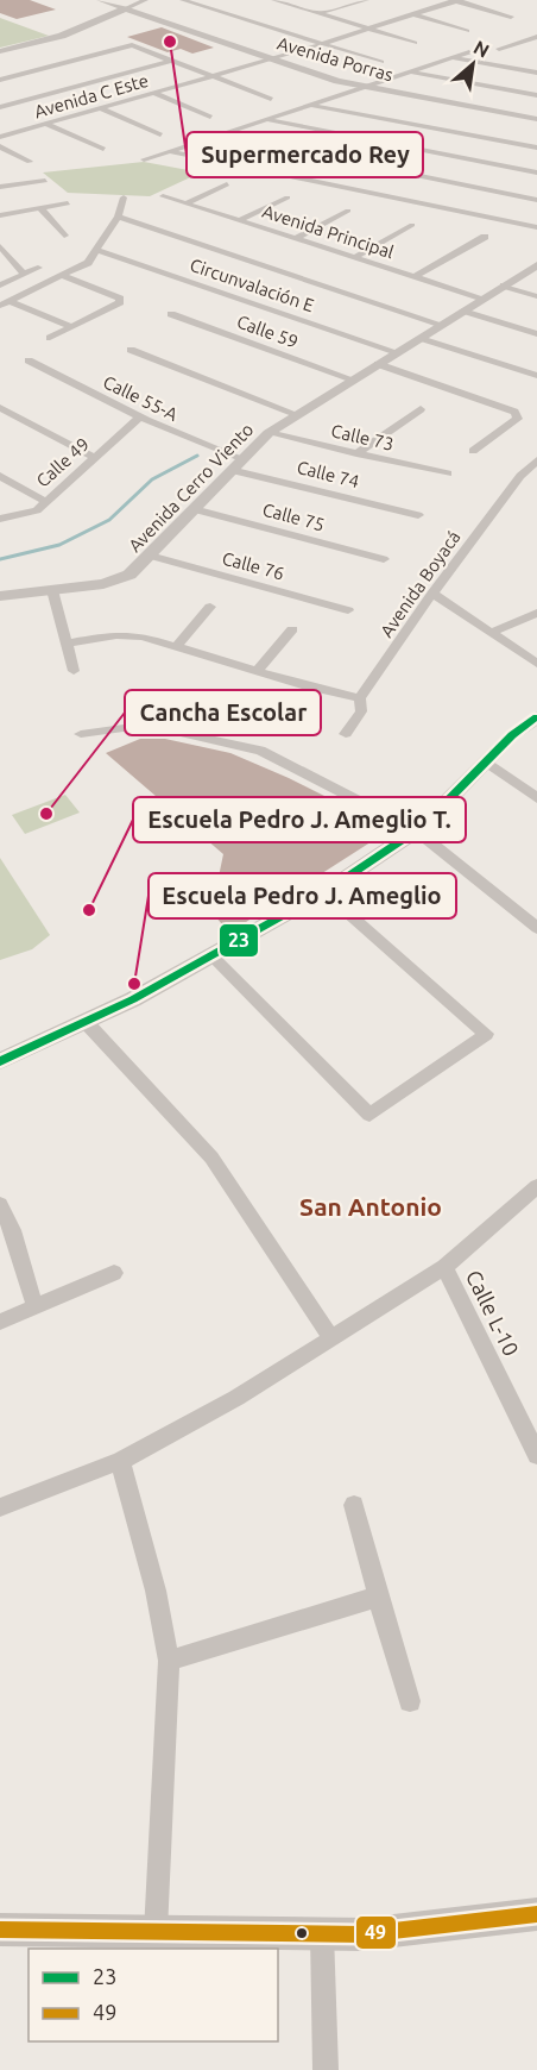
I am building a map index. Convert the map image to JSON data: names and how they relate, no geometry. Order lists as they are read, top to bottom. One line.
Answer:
{"streets":{"street":["Avenida Porras","Avenida C Este","Avenida Principal","Circunvalación E","Calle 59","Calle 55-A","Calle 73","Calle 49","Calle 74","Avenida Cerro Viento","Calle 75","Calle 76","Avenida Boyacá","Calle L-10"]},"crossings":[["Avenida Porras","Avenida C Este"],["Avenida Principal","Avenida Cerro Viento"],["Circunvalación E","Avenida Cerro Viento"],["Calle 59","Avenida Cerro Viento"],["Calle 55-A","Calle 49"],["Calle 55-A","Avenida Cerro Viento"],["Calle 73","Avenida Cerro Viento"],["Calle 74","Avenida Cerro Viento"],["Avenida Cerro Viento","Calle 75"],["Avenida Cerro Viento","Calle 76"]],"districts":["San Antonio"],"places":["Supermercado Rey","Cancha Escolar","Escuela Pedro J. Ameglio T.","Escuela Pedro J. Ameglio"],"lines":["transit line 23","transit line 49"],"legend":["23","49"],"north":"top right"}
